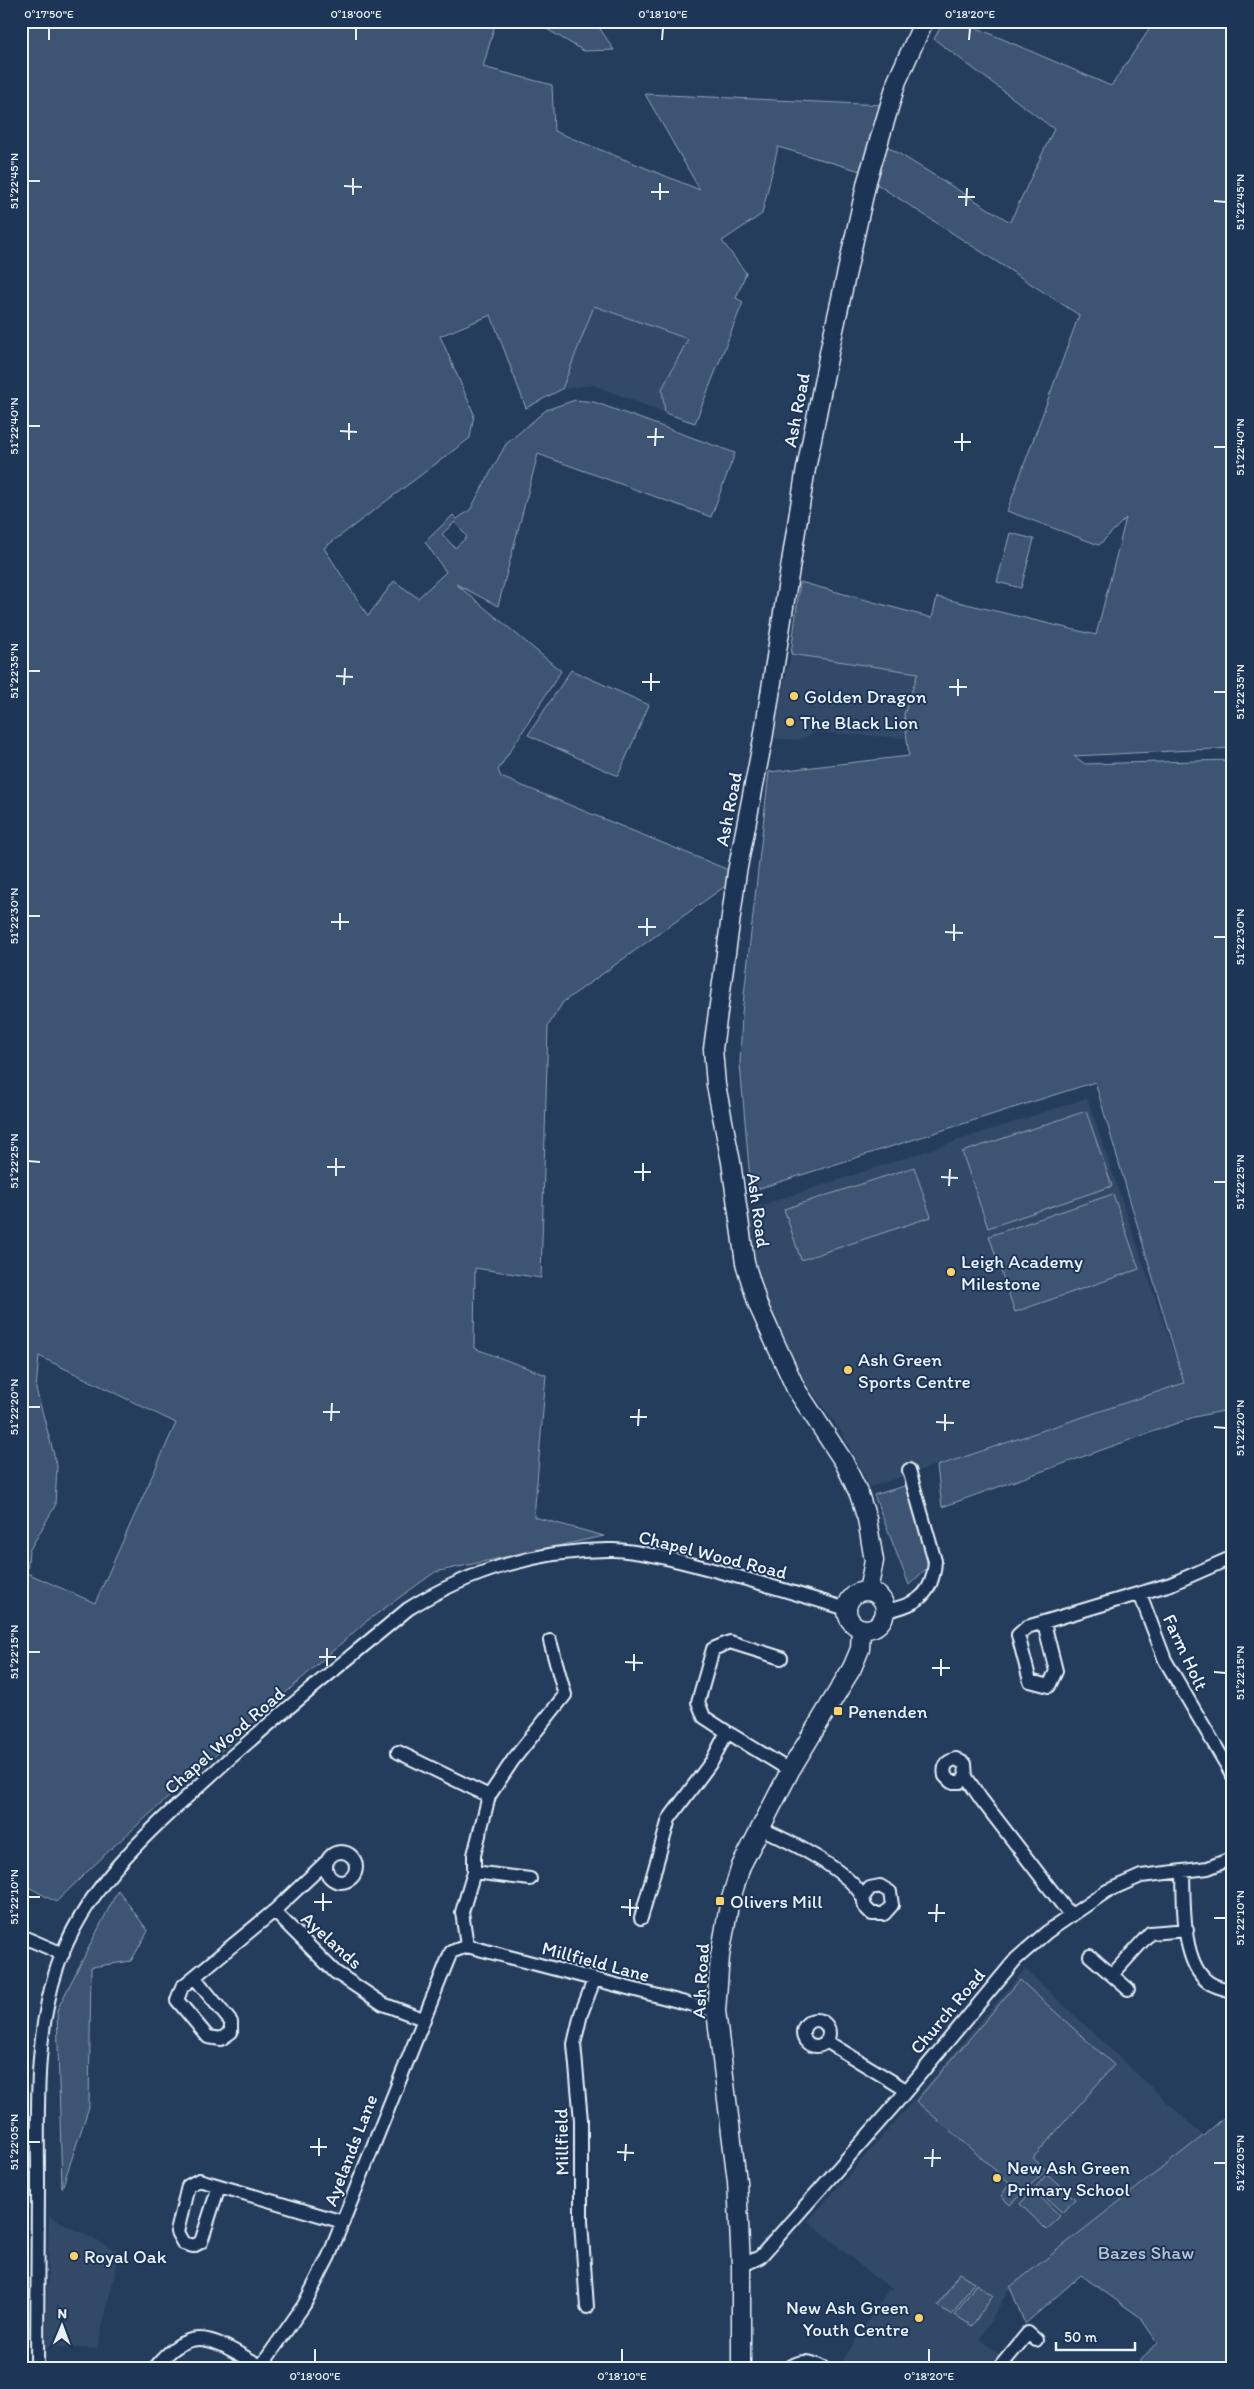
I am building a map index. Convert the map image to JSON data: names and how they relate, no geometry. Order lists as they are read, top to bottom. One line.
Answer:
{"streets":{"street":["Ash Road","Chapel Wood Road","Farm Holt","Ayelands","Millfield Lane","Church Road","Millfield","Ayelands Lane"]},"crossings":[["Ash Road","Chapel Wood Road"],["Ash Road","Millfield Lane"],["Ash Road","Church Road"],["Ayelands","Ayelands Lane"],["Millfield Lane","Millfield"],["Millfield Lane","Ayelands Lane"]],"parks":["Bazes Shaw"],"places":{"other":["Golden Dragon","The Black Lion","Leigh Academy Milestone","Ash Green Sports Centre","New Ash Green Primary School","Royal Oak","New Ash Green Youth Centre"],"transit":["Penenden","Olivers Mill"]},"scale_bar":"50 m","north":"top","coordinates":["0°17'50\"E","0°18'00\"E","0°18'10\"E","0°18'20\"E","51°22'45\"N","51°22'40\"N","51°22'35\"N","51°22'30\"N","51°22'25\"N","51°22'20\"N","51°22'15\"N","51°22'10\"N","51°22'05\"N"]}
